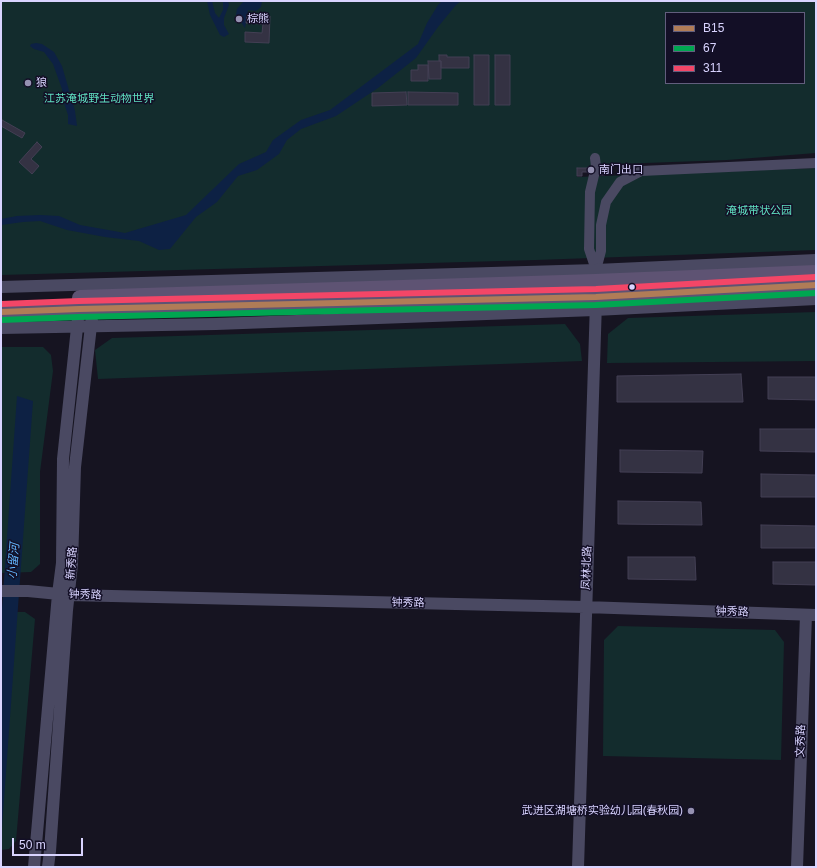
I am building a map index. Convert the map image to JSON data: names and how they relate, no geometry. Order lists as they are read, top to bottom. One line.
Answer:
{"streets":{"street":["新秀路","凤林北路","钟秀路","文秀路"]},"crossings":[["新秀路","钟秀路"],["凤林北路","钟秀路"],["钟秀路","文秀路"]],"water":["小留河"],"parks":["江苏淹城野生动物世界","淹城带状公园"],"places":["棕熊","狼","南门出口","武进区湖塘桥实验幼儿园(春秋园)"],"lines":["transit line 311","transit line B15","transit line 67"],"legend":["B15","67","311"],"scale_bar":"50 m"}
